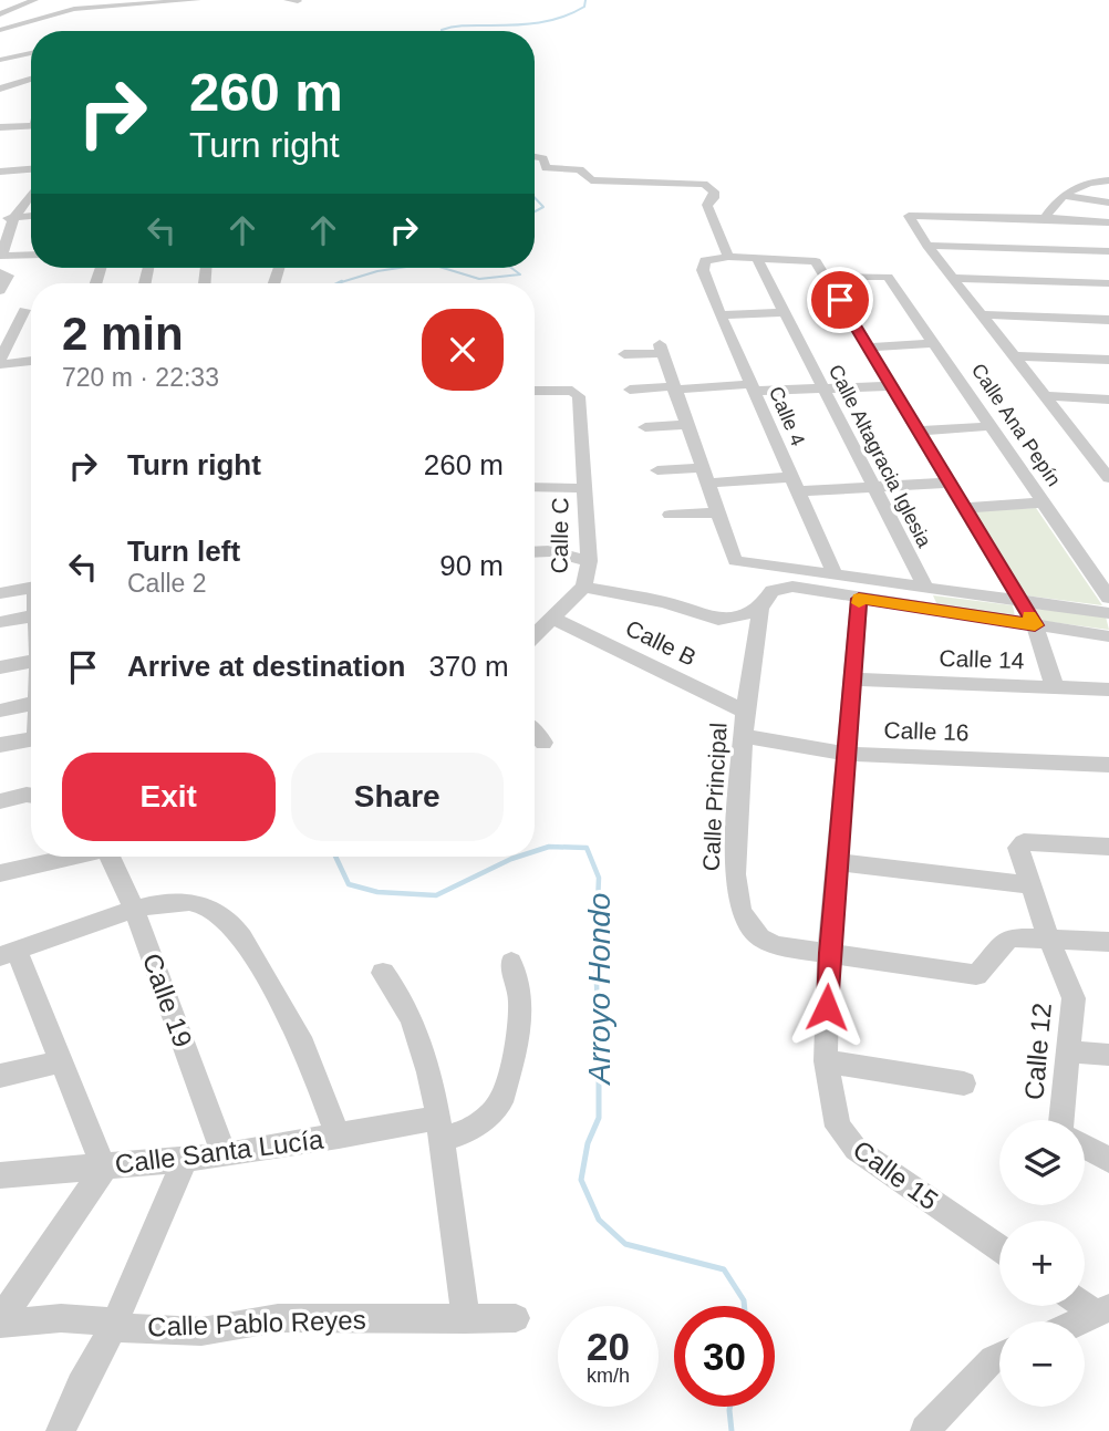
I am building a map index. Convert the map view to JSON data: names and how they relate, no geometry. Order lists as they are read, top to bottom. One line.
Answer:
{"streets":{"street":["Calle 4","Calle Ana Pepín","Calle Altagracia Iglesia","Calle C","Calle B","Calle 14","Calle 16","Calle Principal","Calle 19","Calle 12","Calle Santa Lucía","Calle 15","Calle Pablo Reyes"]},"crossings":[["Calle C","Calle B"],["Calle B","Calle Principal"],["Calle 14","Calle 15"],["Calle 16","Calle Principal"],["Calle 16","Calle 15"],["Calle Principal","Calle 15"],["Calle 19","Calle Santa Lucía"]],"water":["Arroyo Hondo"],"page":{"turn":["260 m","Turn right"],"heading":["2 min","720 m · 22:33"],"list":[{"name":"Turn right","value":"260 m"},{"name":"Turn left","note":"Calle 2","value":"90 m"},{"name":"Arrive at destination","value":"370 m"}],"buttons":["Exit","Share"],"map_buttons":["+","−"],"speed":"20 km/h","limit":"30"}}
